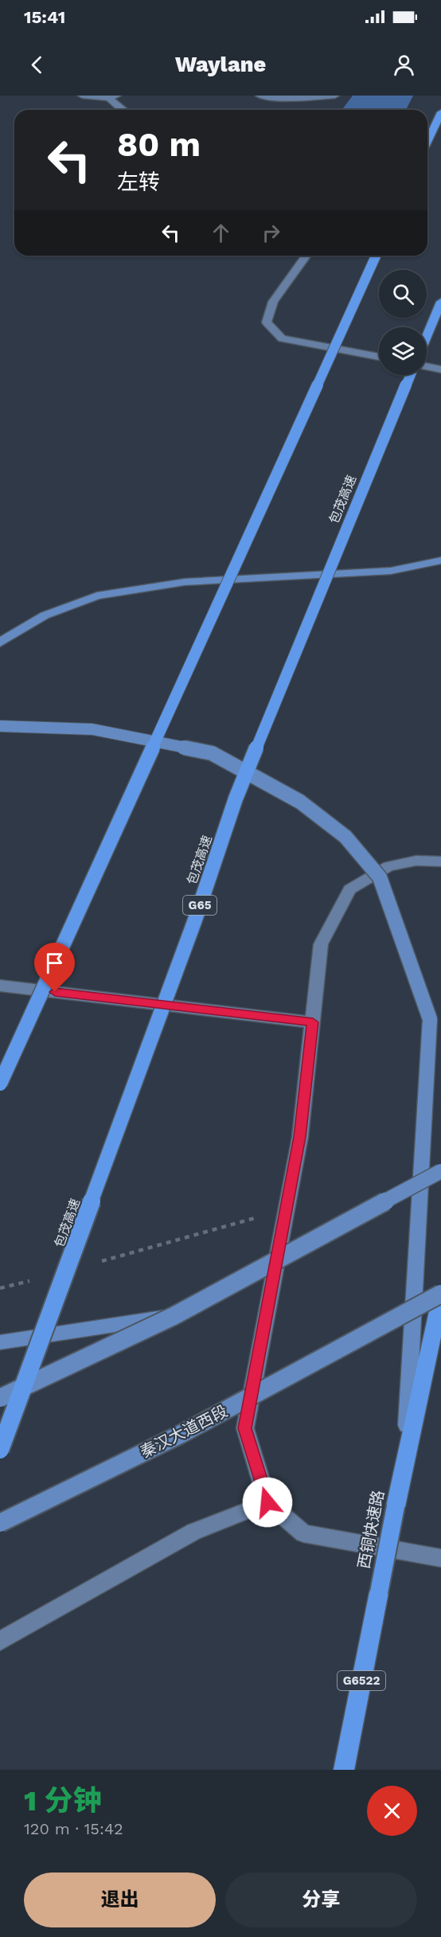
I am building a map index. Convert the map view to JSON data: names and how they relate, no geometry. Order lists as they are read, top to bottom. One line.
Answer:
{"streets":{"highway":["包茂高速","G65","西铜快速路","G6522"],"main road":["秦汉大道西段"]},"page":{"status":"15:41","header":"Waylane","turn":["80 m","左转"],"heading":["1 分钟","120 m · 15:42"],"buttons":["退出","分享"]}}
